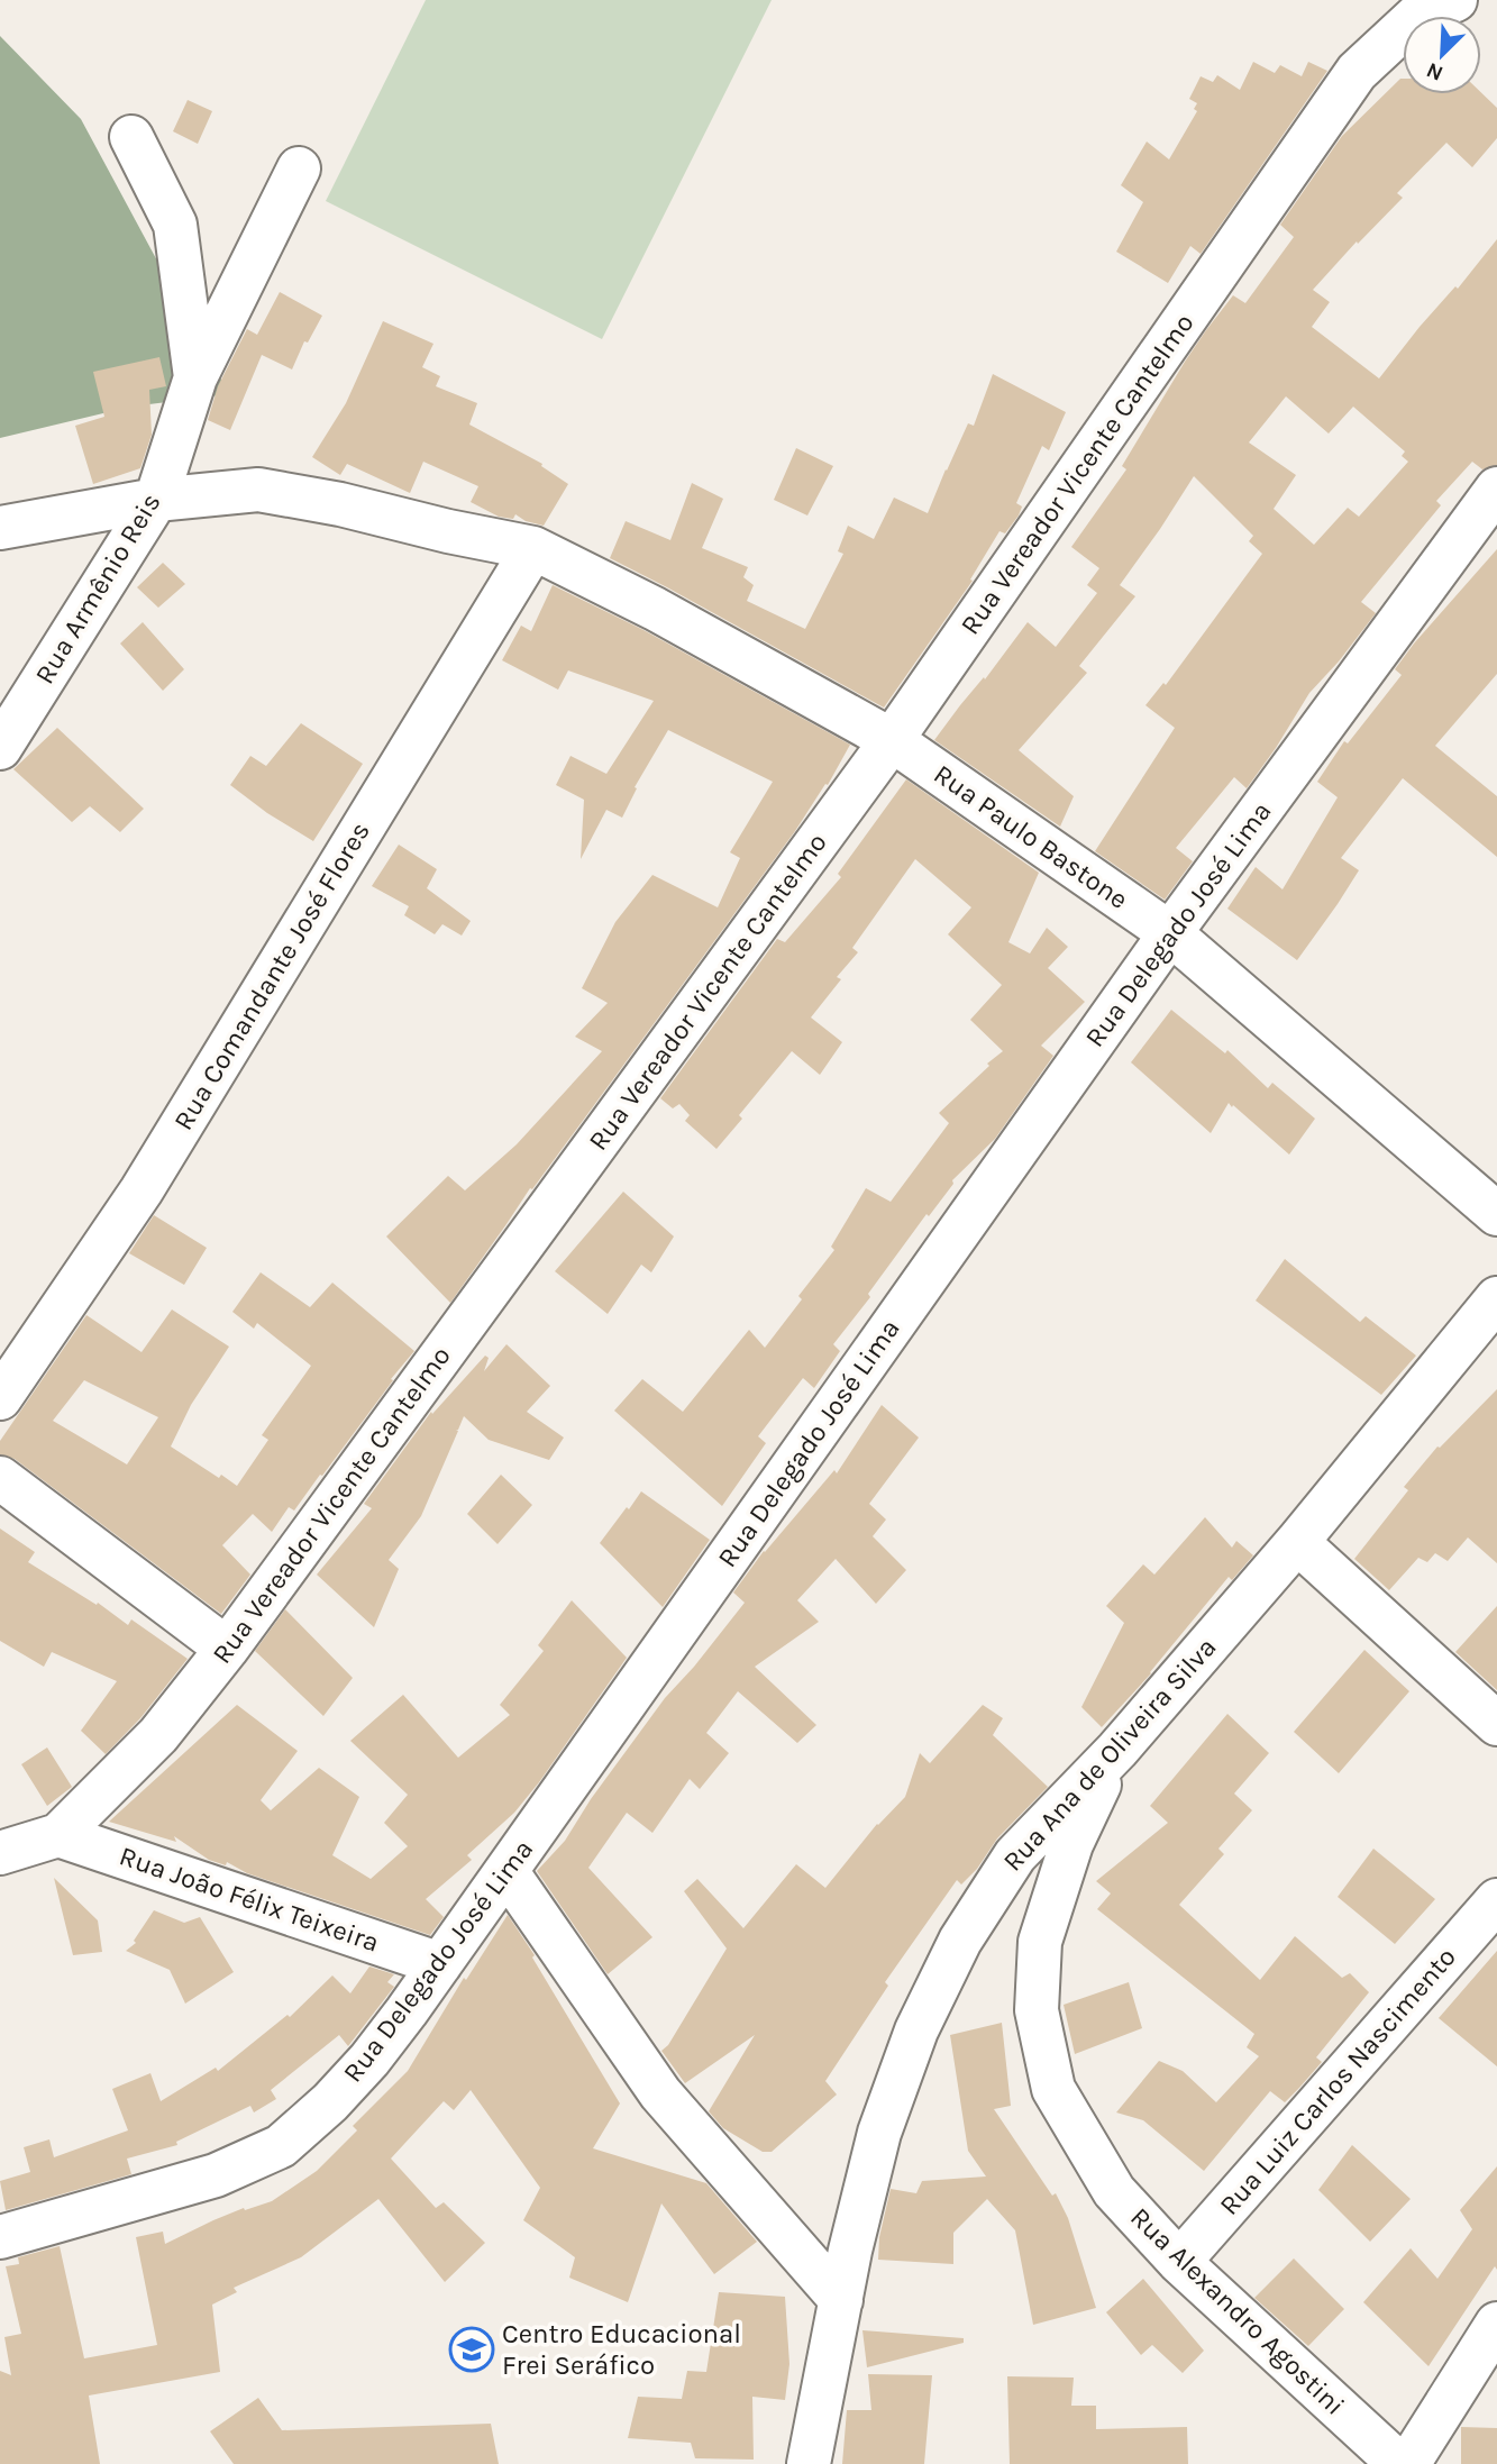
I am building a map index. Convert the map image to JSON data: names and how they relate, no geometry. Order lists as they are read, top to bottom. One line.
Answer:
{"streets":{"street":["Rua Vereador Vicente Cantelmo","Rua Armênio Reis","Rua Paulo Bastone","Rua Delegado José Lima","Rua Comandante José Flores","Rua Ana de Oliveira Silva","Rua João Félix Teixeira","Rua Luiz Carlos Nascimento","Rua Alexandro Agostini"]},"crossings":[["Rua Vereador Vicente Cantelmo","Rua Paulo Bastone"],["Rua Vereador Vicente Cantelmo","Rua João Félix Teixeira"],["Rua Armênio Reis","Rua Paulo Bastone"],["Rua Paulo Bastone","Rua Delegado José Lima"],["Rua Paulo Bastone","Rua Comandante José Flores"],["Rua Delegado José Lima","Rua João Félix Teixeira"],["Rua Ana de Oliveira Silva","Rua Alexandro Agostini"],["Rua Luiz Carlos Nascimento","Rua Alexandro Agostini"]],"places":{"school or university":["Centro Educacional Frei Seráfico"]},"north":"bottom left"}
